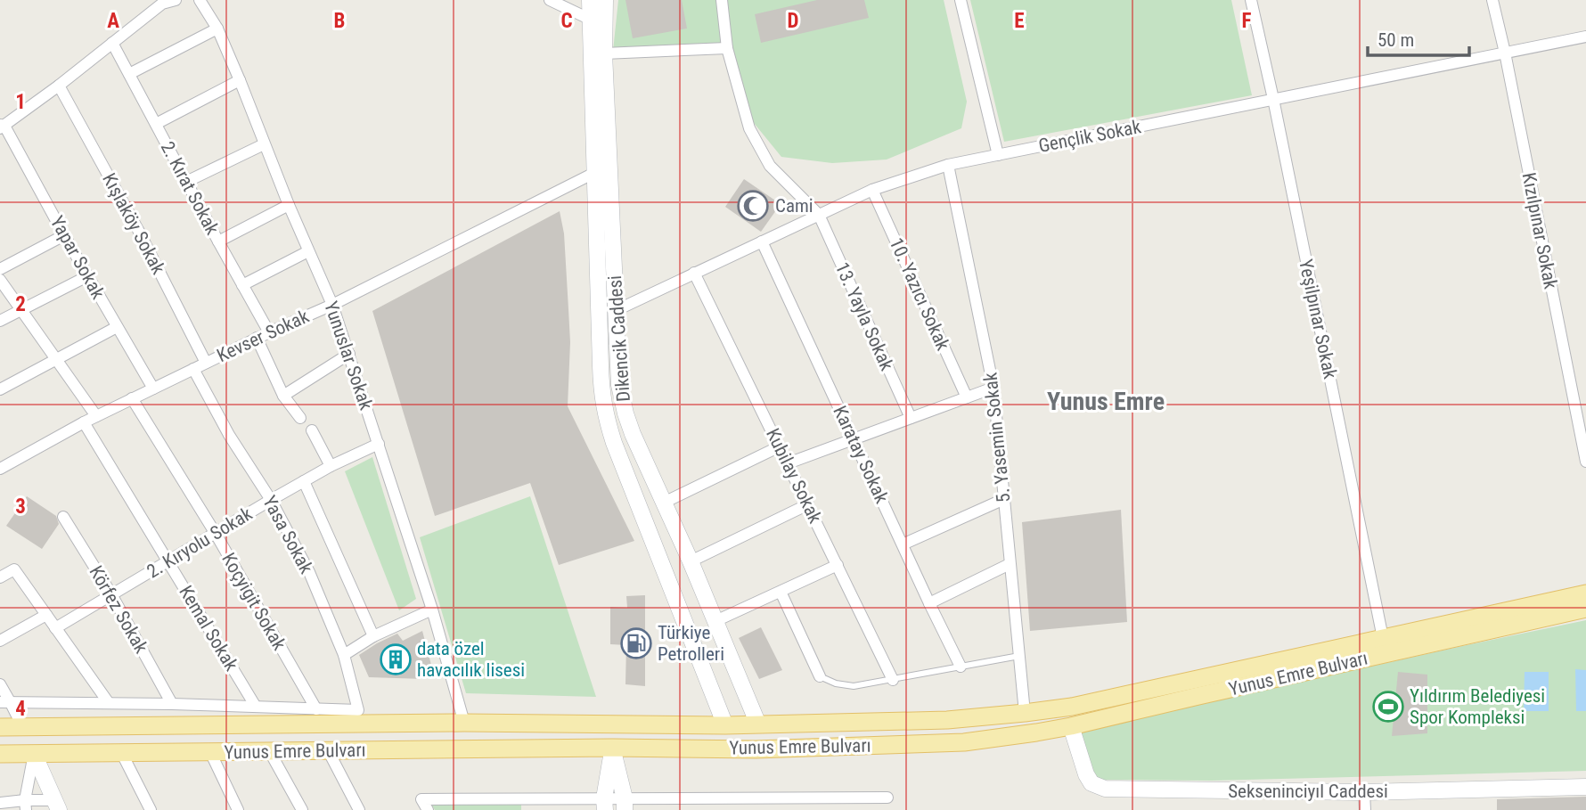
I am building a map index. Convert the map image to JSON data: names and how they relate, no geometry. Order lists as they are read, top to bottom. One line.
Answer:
{"streets":{"main road":["Dikencik Caddesi","Yunus Emre Bulvarı","Sekseninciyıl Caddesi"],"street":["Gençlik Sokak","2. Kırat Sokak","Kışlaköy Sokak","Kızılpınar Sokak","Yapar Sokak","10. Yazıcı Sokak","13. Yayla Sokak","Yeşilpınar Sokak","Kevser Sokak","Yunuslar Sokak","5. Yasemin Sokak","Karatay Sokak","Kubilay Sokak","Yasa Sokak","2. Kıryolu Sokak","Koçyigit Sokak","Körfez Sokak","Kemal Sokak"]},"crossings":[["Gençlik Sokak","Kızılpınar Sokak"],["Gençlik Sokak","10. Yazıcı Sokak"],["Gençlik Sokak","13. Yayla Sokak"],["Gençlik Sokak","Yeşilpınar Sokak"],["Gençlik Sokak","Dikencik Caddesi"],["Gençlik Sokak","5. Yasemin Sokak"],["Gençlik Sokak","Karatay Sokak"],["Gençlik Sokak","Kubilay Sokak"],["2. Kırat Sokak","Kevser Sokak"],["Kışlaköy Sokak","Kevser Sokak"],["Yapar Sokak","Kevser Sokak"],["Yeşilpınar Sokak","Yunus Emre Bulvarı"],["Kevser Sokak","Dikencik Caddesi"],["Kevser Sokak","Yunuslar Sokak"],["Kevser Sokak","Yasa Sokak"],["Kevser Sokak","Koçyigit Sokak"],["Kevser Sokak","Kemal Sokak"],["Dikencik Caddesi","Yunus Emre Bulvarı"],["Yunuslar Sokak","2. Kıryolu Sokak"],["Yunuslar Sokak","Yunus Emre Bulvarı"],["5. Yasemin Sokak","Yunus Emre Bulvarı"],["Yasa Sokak","2. Kıryolu Sokak"],["Yasa Sokak","Koçyigit Sokak"],["2. Kıryolu Sokak","Koçyigit Sokak"],["2. Kıryolu Sokak","Körfez Sokak"],["2. Kıryolu Sokak","Kemal Sokak"],["Yunus Emre Bulvarı","Sekseninciyıl Caddesi"]],"districts":["Yunus Emre"],"places":{"mosque":["Cami"],"fuel station":["Türkiye Petrolleri"],"building":["data özel havacılık lisesi"],"sports":["Yıldırım Belediyesi Spor Kompleksi"]},"scale_bar":"50 m","grid":{"columns":["A","B","C","D","E","F"],"rows":["1","2","3","4"]}}
